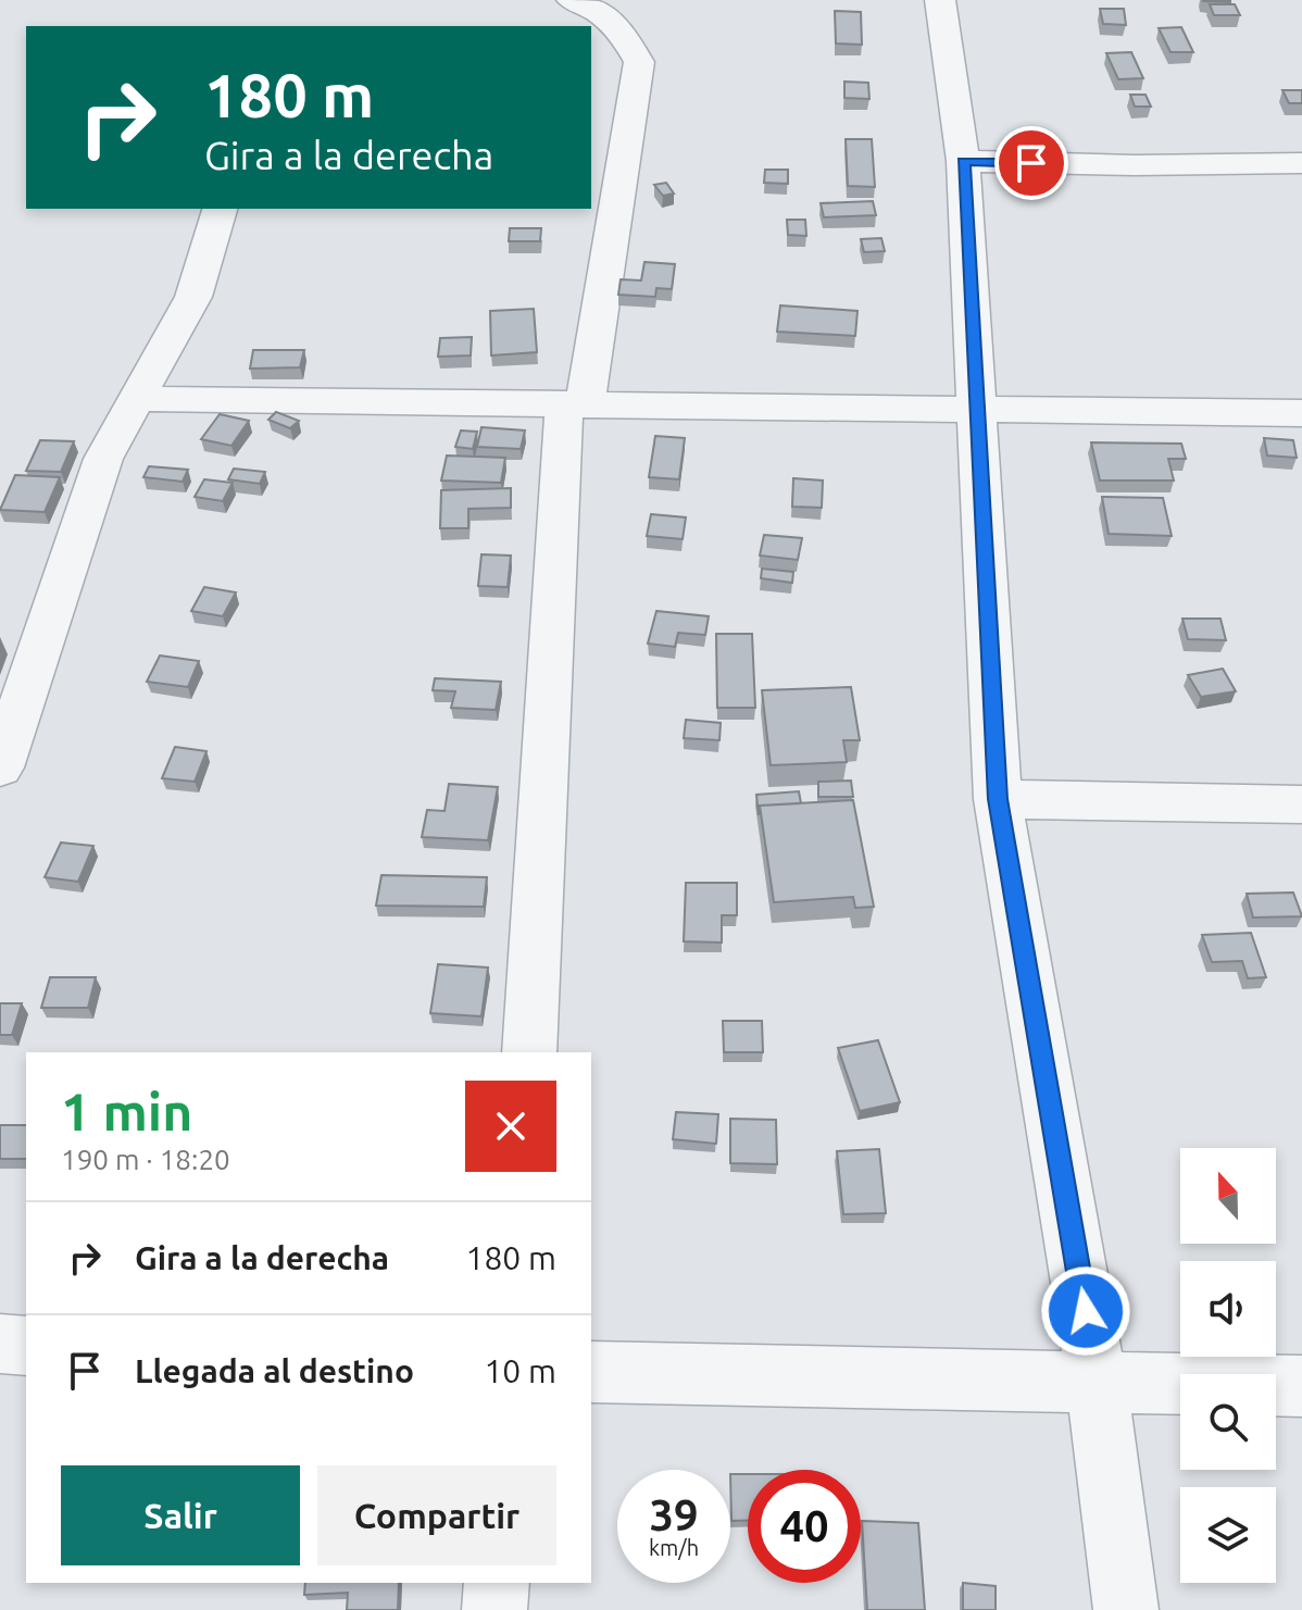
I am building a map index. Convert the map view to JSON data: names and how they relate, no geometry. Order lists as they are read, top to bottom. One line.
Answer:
{"north":"top","page":{"turn":["180 m","Gira a la derecha"],"heading":["1 min","190 m · 18:20"],"list":[{"name":"Gira a la derecha","value":"180 m"},{"name":"Llegada al destino","value":"10 m"}],"buttons":["Salir","Compartir"],"speed":"39 km/h","limit":"40"}}
